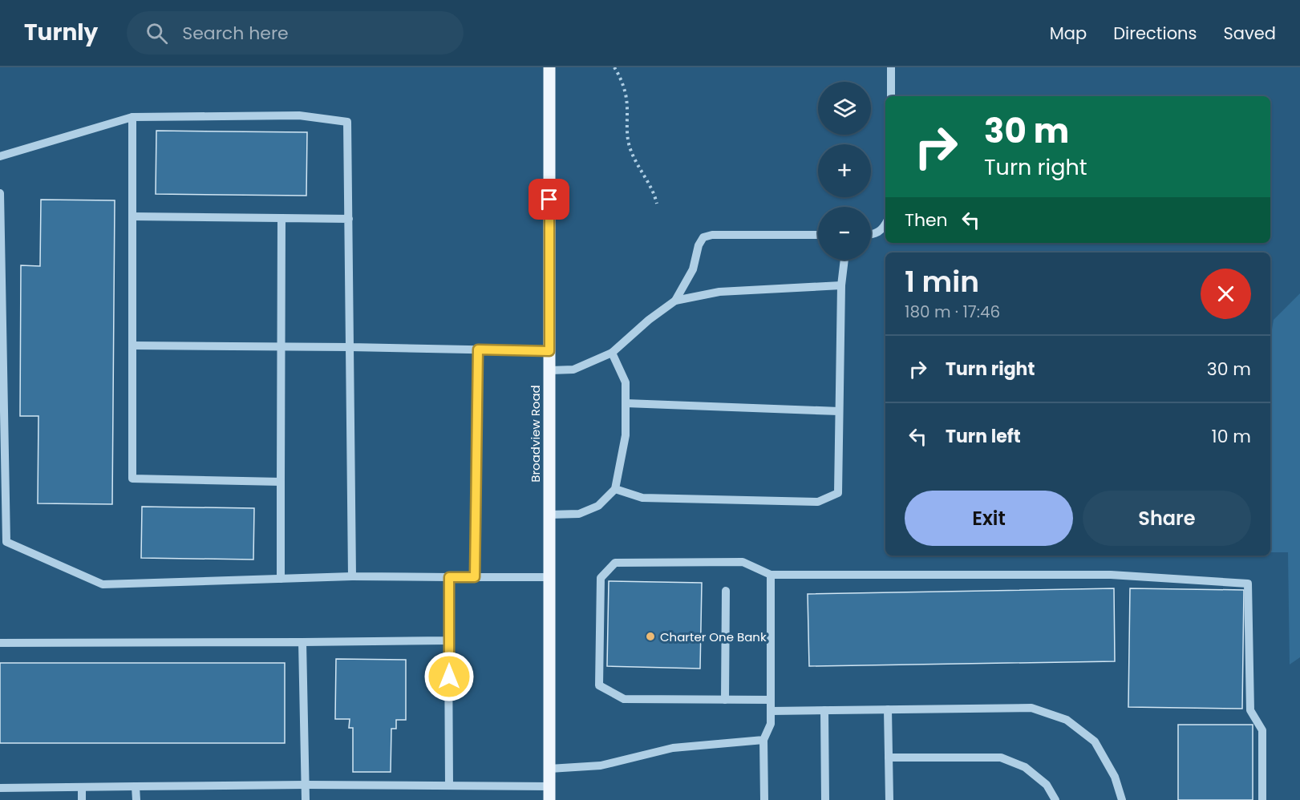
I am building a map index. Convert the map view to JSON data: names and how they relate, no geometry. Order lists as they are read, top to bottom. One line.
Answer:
{"streets":{"main road":["Broadview Road"]},"places":["Charter One Bank"],"page":{"header":"Turnly","search":"Search here","nav":["Map","Directions","Saved"],"map_buttons":["+","−"],"turn":["30 m","Turn right"],"then":"Then","heading":["1 min","180 m · 17:46"],"list":[{"name":"Turn right","value":"30 m"},{"name":"Turn left","value":"10 m"}],"buttons":["Exit","Share"]}}
